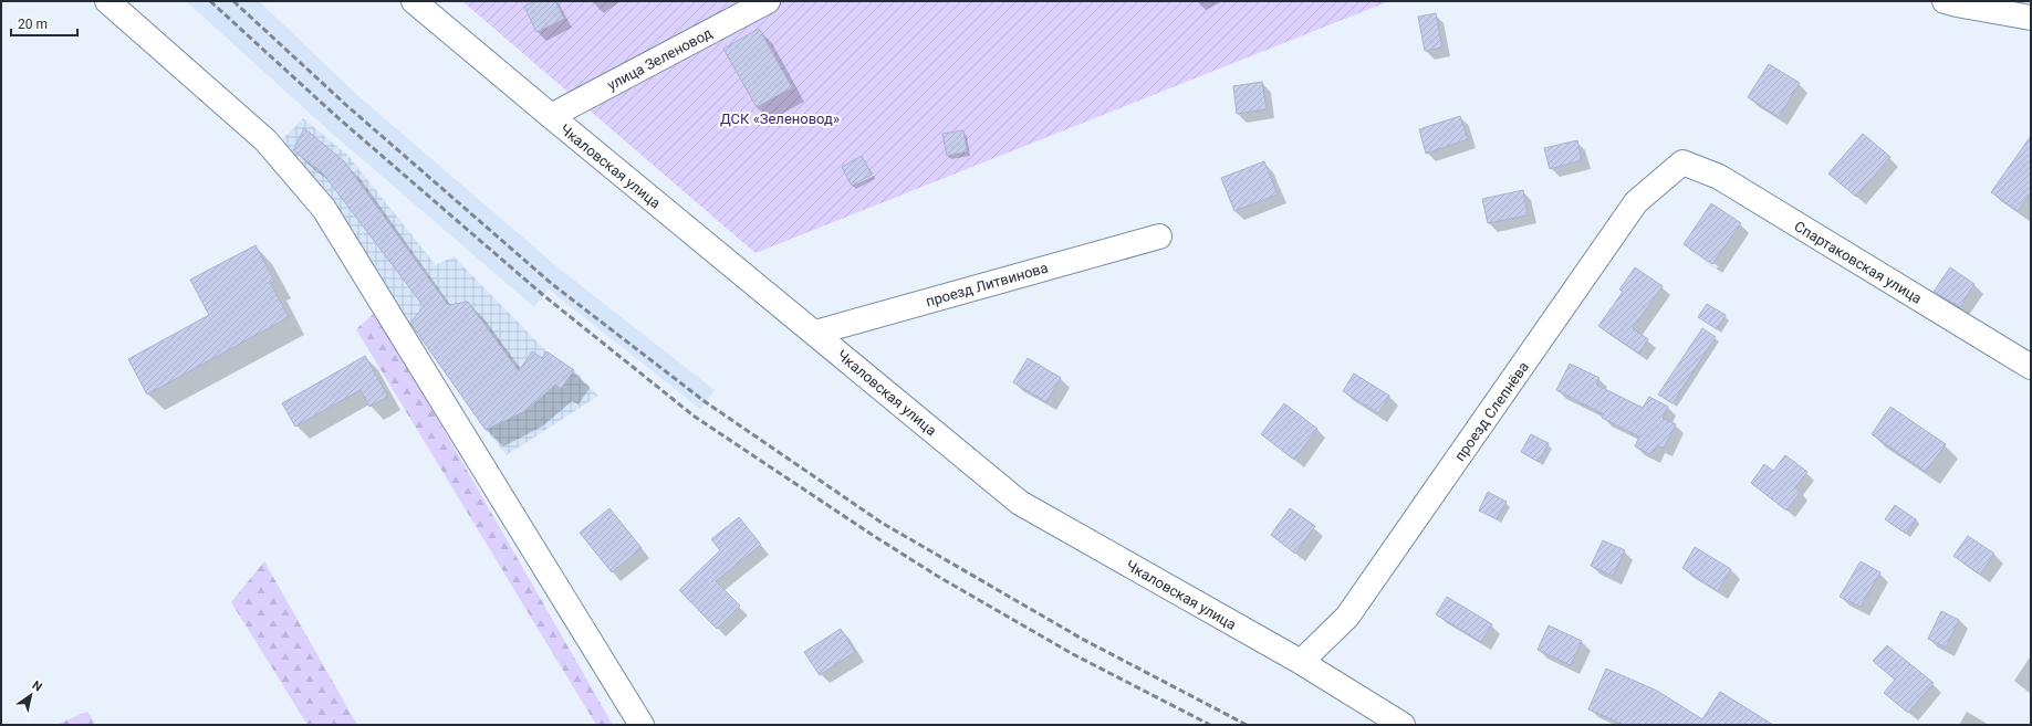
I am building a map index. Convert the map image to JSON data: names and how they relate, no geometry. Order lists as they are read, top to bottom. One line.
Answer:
{"streets":{"street":["улица Зеленовод","Чкаловская улица","Спартаковская улица","проезд Литвинова","проезд Слепнёва"]},"crossings":[["улица Зеленовод","Чкаловская улица"],["Чкаловская улица","проезд Литвинова"],["Чкаловская улица","проезд Слепнёва"],["Спартаковская улица","проезд Слепнёва"]],"parks":["ДСК «Зеленовод»"],"scale_bar":"20 m","north":"top right"}
